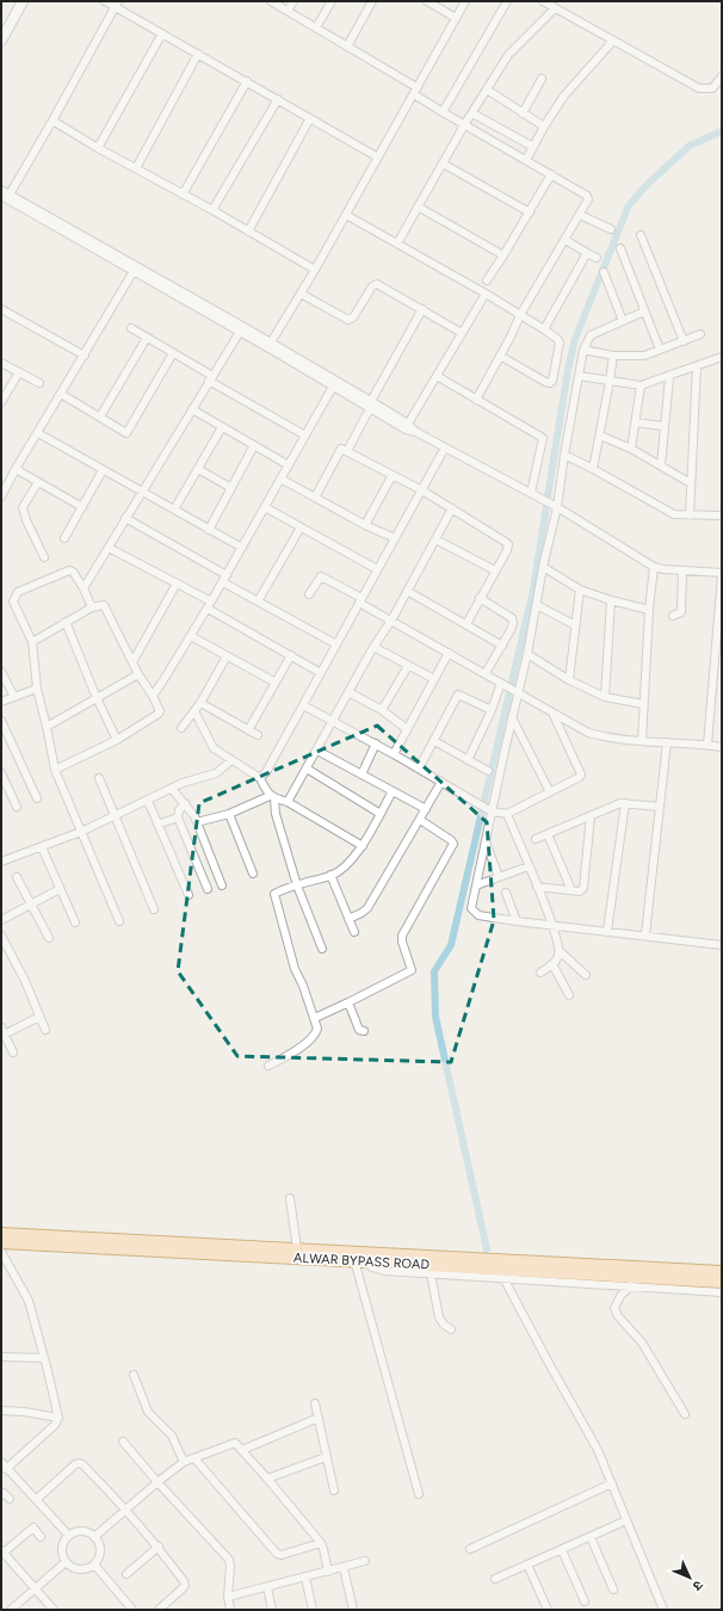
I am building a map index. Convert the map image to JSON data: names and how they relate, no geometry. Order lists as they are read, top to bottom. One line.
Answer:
{"streets":{"main road":["ALWAR BYPASS ROAD"]},"north":"bottom right"}
